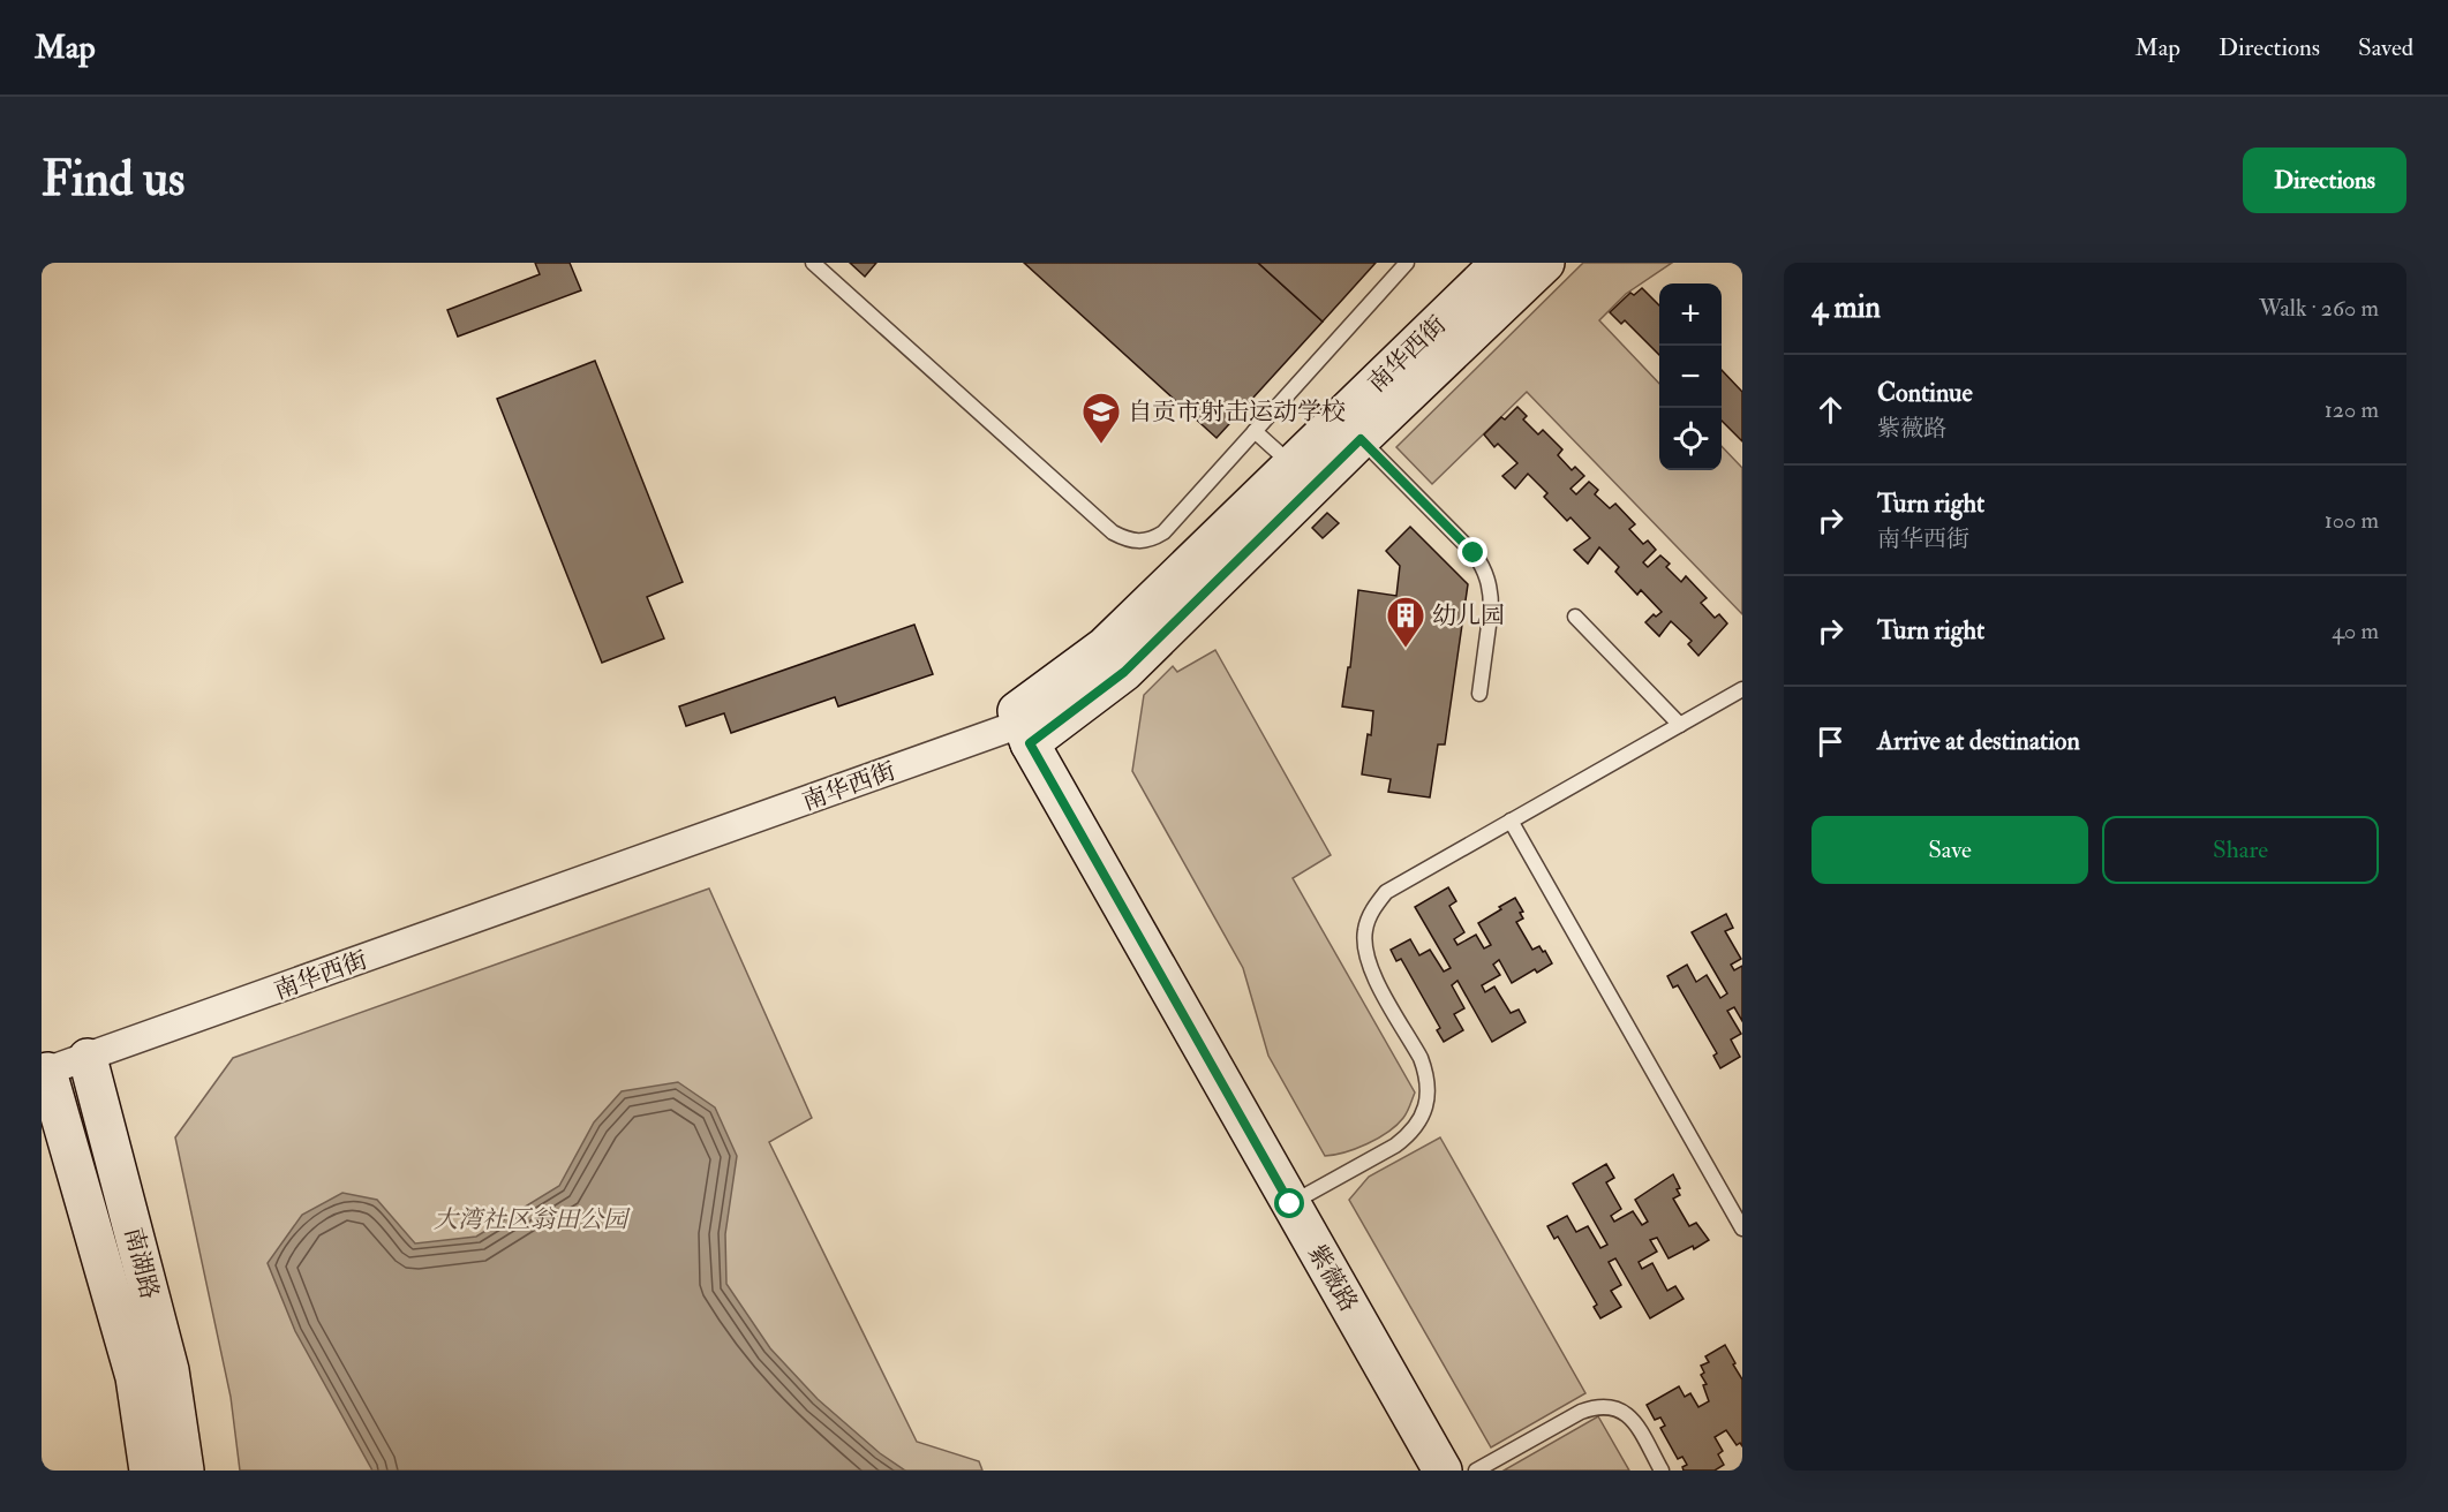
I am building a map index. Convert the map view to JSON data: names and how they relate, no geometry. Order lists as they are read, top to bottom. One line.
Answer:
{"streets":{"main road":["南华西街","南湖路","紫薇路"]},"crossings":[["南华西街","南湖路"],["南华西街","紫薇路"]],"parks":["大湾社区翁田公园"],"places":{"school or university":["自贡市射击运动学校"],"building":["幼儿园"]},"page":{"header":"Map","nav":["Map","Directions","Saved"],"buttons":["Directions",["Save","Share"]],"title":"Find us","heading":["4 min","Walk · 260 m"],"map_buttons":["+","−"],"list":[["Continue","紫薇路","120 m"],["Turn right","南华西街","100 m"],["Turn right","40 m"],"Arrive at destination"]}}
